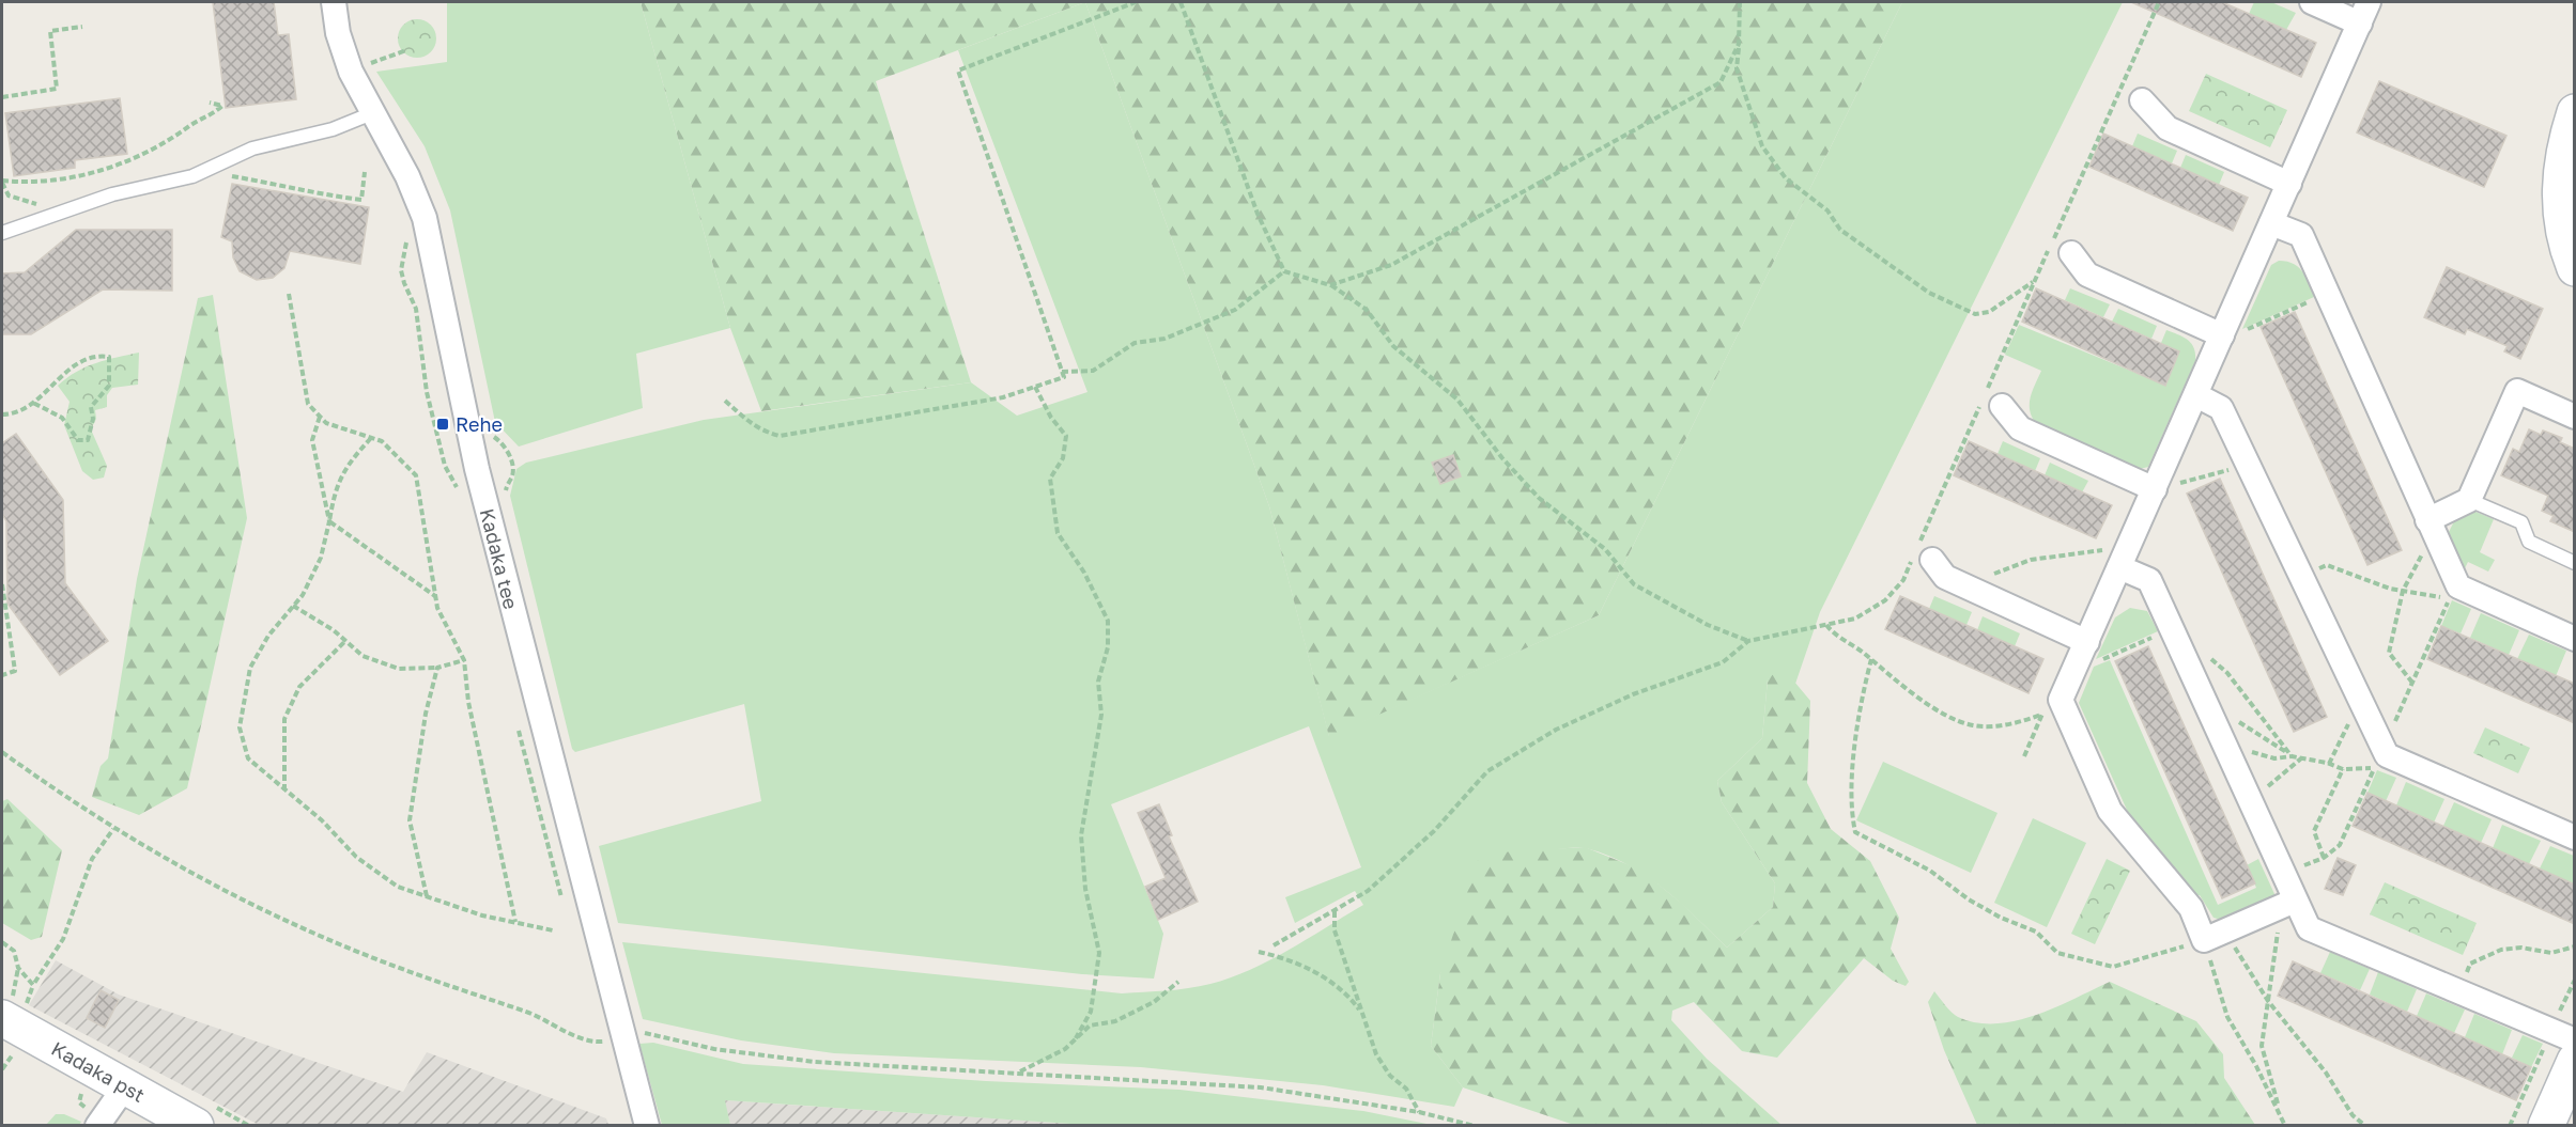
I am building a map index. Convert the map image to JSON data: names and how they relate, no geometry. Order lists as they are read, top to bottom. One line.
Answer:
{"streets":{"street":["Kadaka tee","Kadaka pst"]},"places":{"transit":["Rehe"]}}
